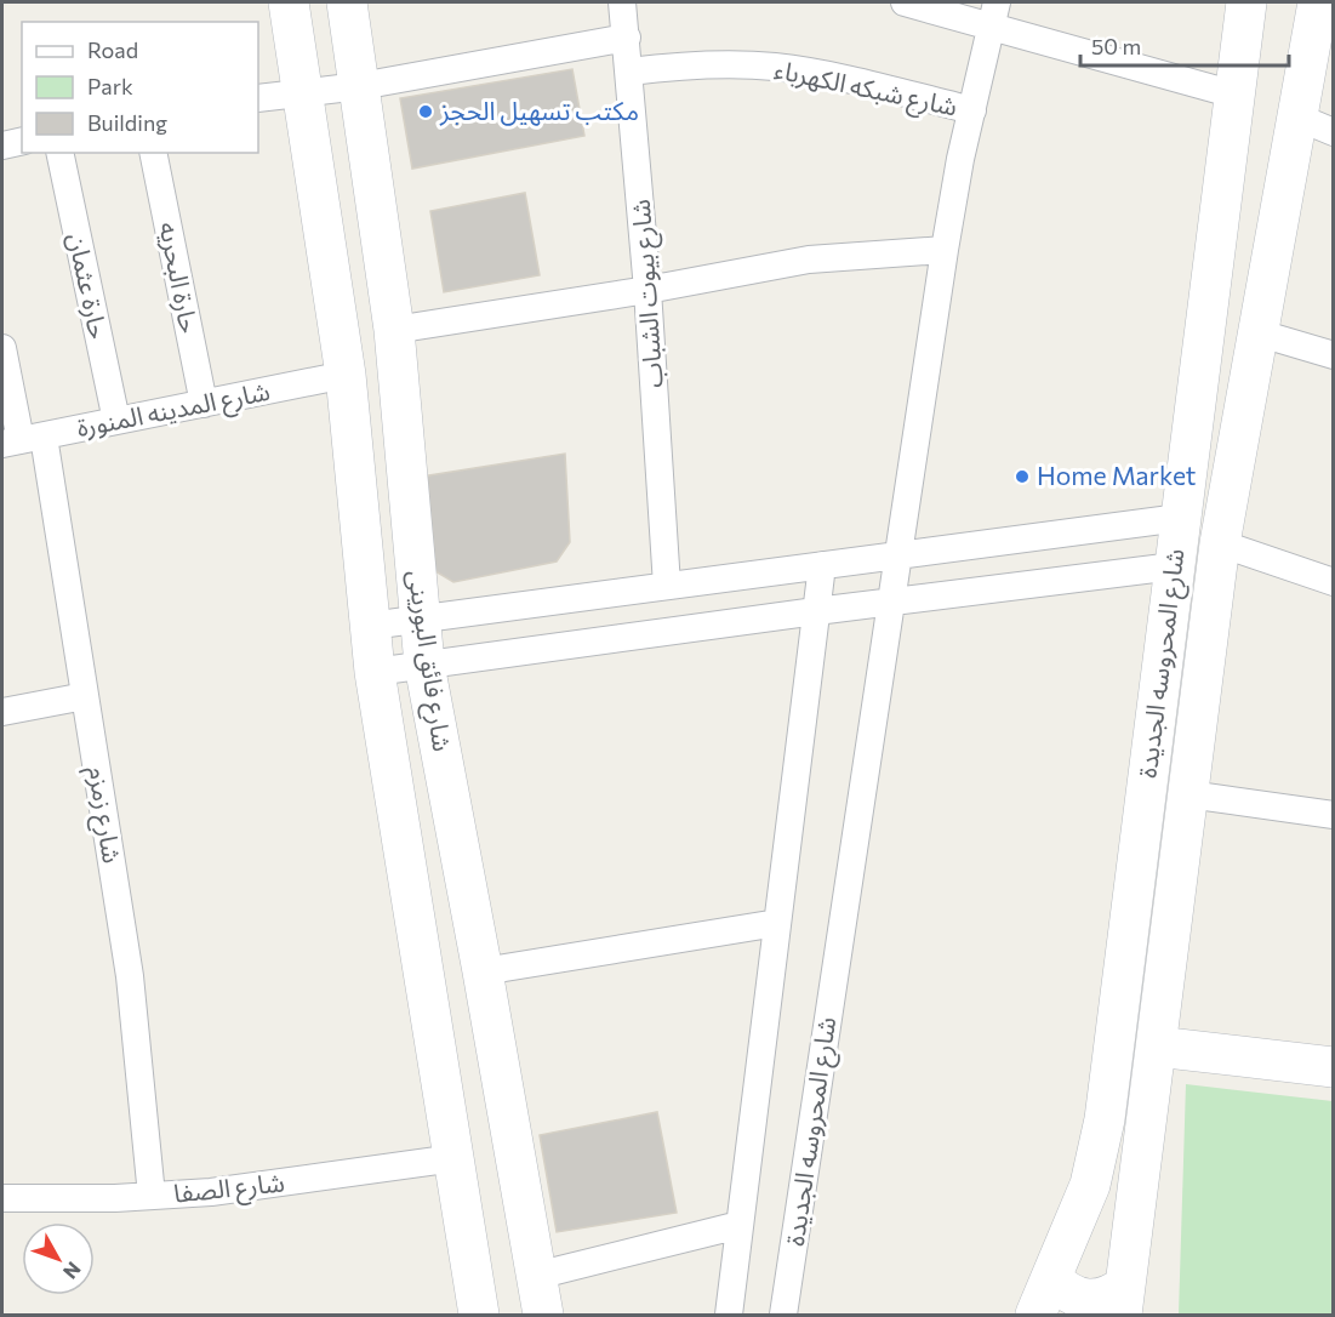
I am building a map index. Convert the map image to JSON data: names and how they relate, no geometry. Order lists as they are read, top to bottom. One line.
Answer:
{"streets":{"street":["شارع شبكه الكهرباء","حارة البحريه","حارة عثمان","شارع بيوت الشباب","شارع المدينه المنورة","شارع فائق البورينى","شارع المحروسه الجديدة","شارع زمزم","شارع الصفا"]},"crossings":[["شارع شبكه الكهرباء","شارع بيوت الشباب"],["شارع شبكه الكهرباء","شارع المحروسه الجديدة"],["حارة البحريه","شارع المدينه المنورة"],["حارة عثمان","شارع المدينه المنورة"],["شارع المدينه المنورة","شارع فائق البورينى"],["شارع المدينه المنورة","شارع زمزم"],["شارع فائق البورينى","شارع الصفا"],["شارع زمزم","شارع الصفا"]],"places":["مكتب تسهيل الحجز","Home Market"],"legend":["Road","Park","Building"],"scale_bar":"50 m","north":"bottom right"}
